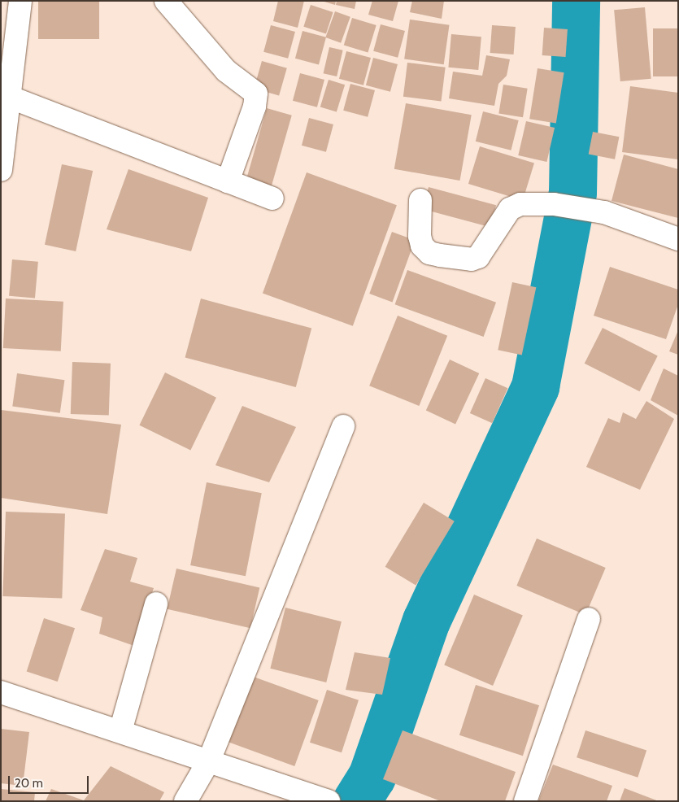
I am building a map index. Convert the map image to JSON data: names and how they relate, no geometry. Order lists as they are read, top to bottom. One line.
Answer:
{"scale_bar":"20 m"}
